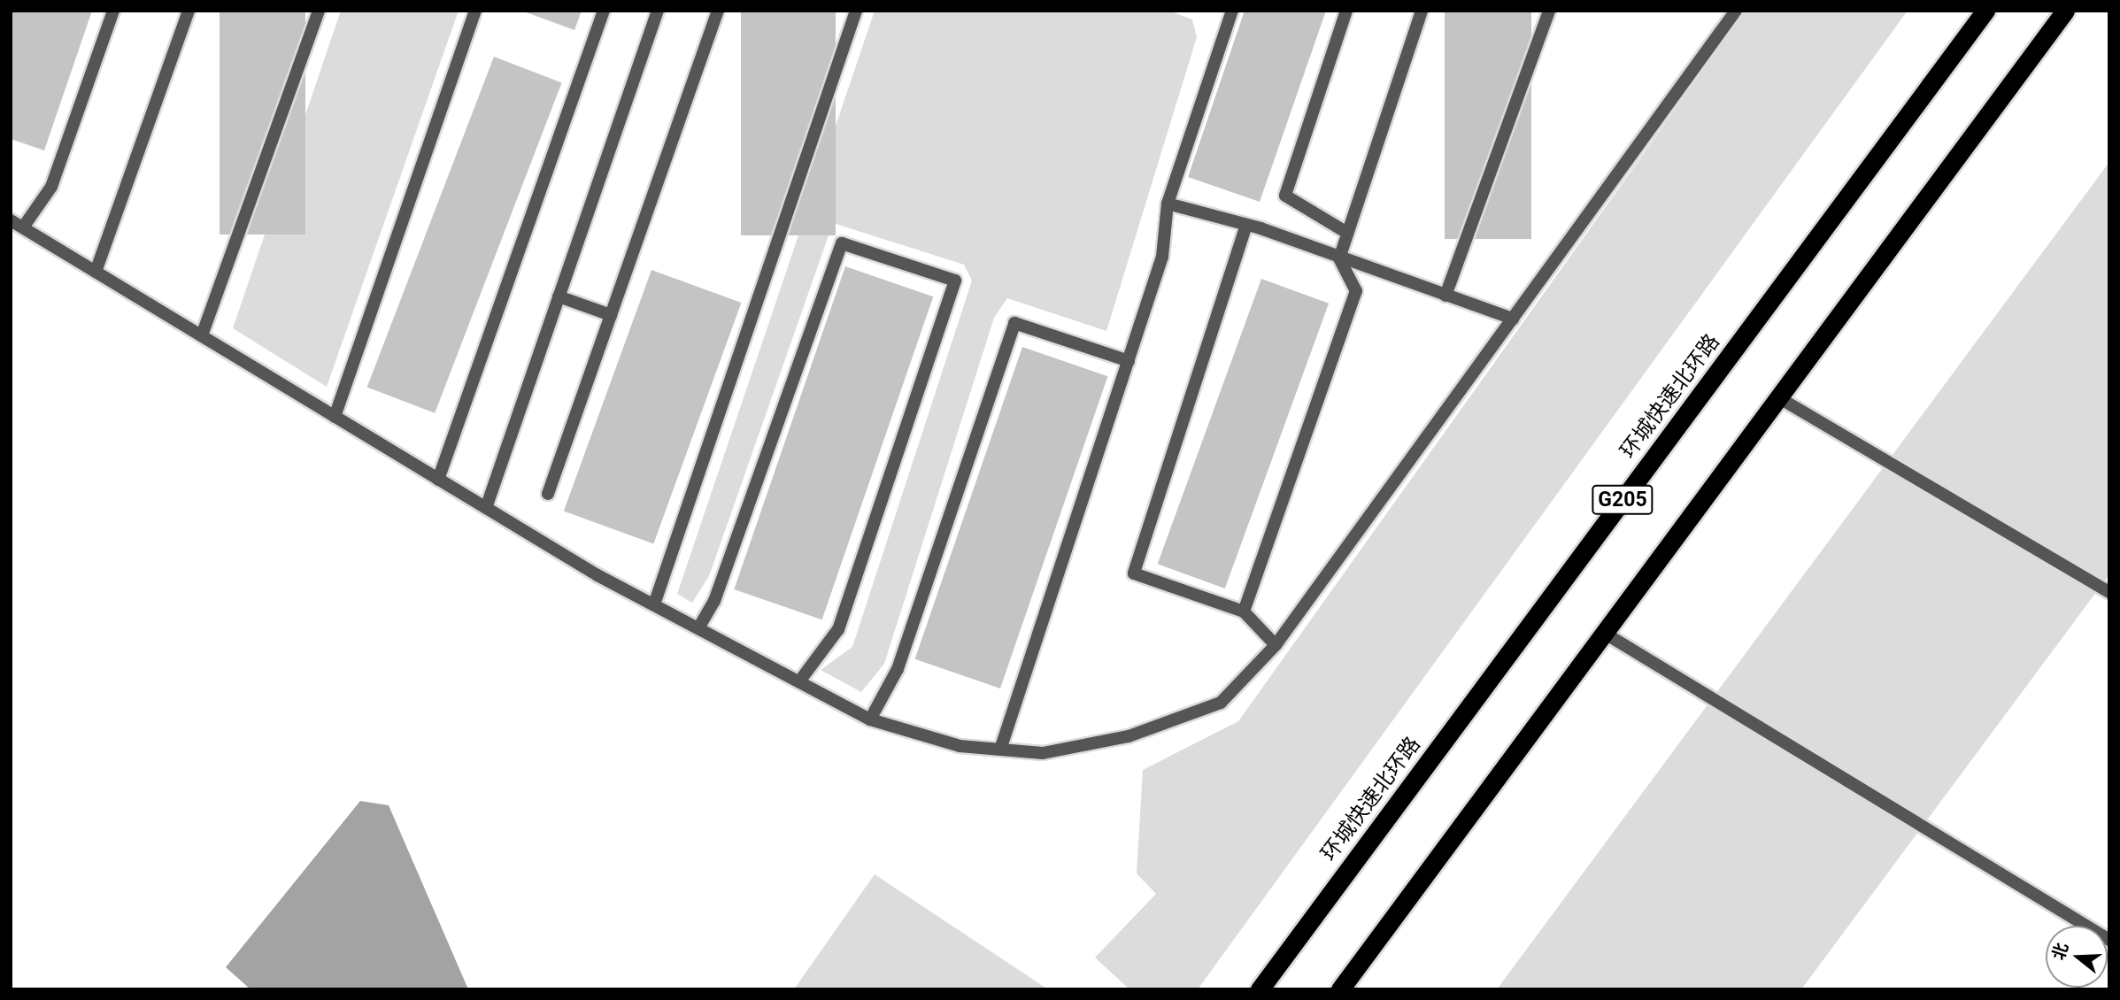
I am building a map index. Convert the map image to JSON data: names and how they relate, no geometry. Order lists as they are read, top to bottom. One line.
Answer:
{"streets":{"highway":["环城快速北环路","G205"]},"north":"left"}
